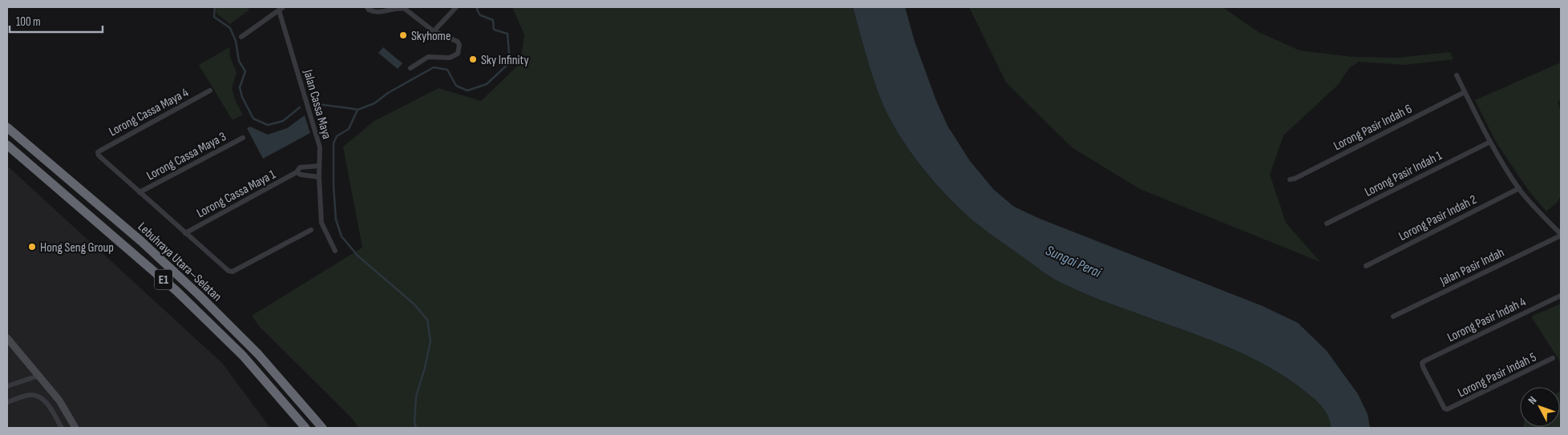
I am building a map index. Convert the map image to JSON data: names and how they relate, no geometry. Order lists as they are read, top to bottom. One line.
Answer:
{"streets":{"highway":["Lebuhraya Utara–Selatan","E1"],"street":["Jalan Cassa Maya","Lorong Cassa Maya 4","Lorong Pasir Indah 6","Lorong Cassa Maya 3","Lorong Pasir Indah 1","Lorong Cassa Maya 1","Lorong Pasir Indah 2","Jalan Pasir Indah","Lorong Pasir Indah 4","Lorong Pasir Indah 5"]},"crossings":[["Jalan Cassa Maya","Lorong Cassa Maya 1"],["Lorong Cassa Maya 4","Lorong Cassa Maya 3"],["Lorong Pasir Indah 4","Lorong Pasir Indah 5"]],"water":["Sungai Perai"],"places":["Skyhome","Sky Infinity","Hong Seng Group"],"scale_bar":"100 m","north":"top left"}
